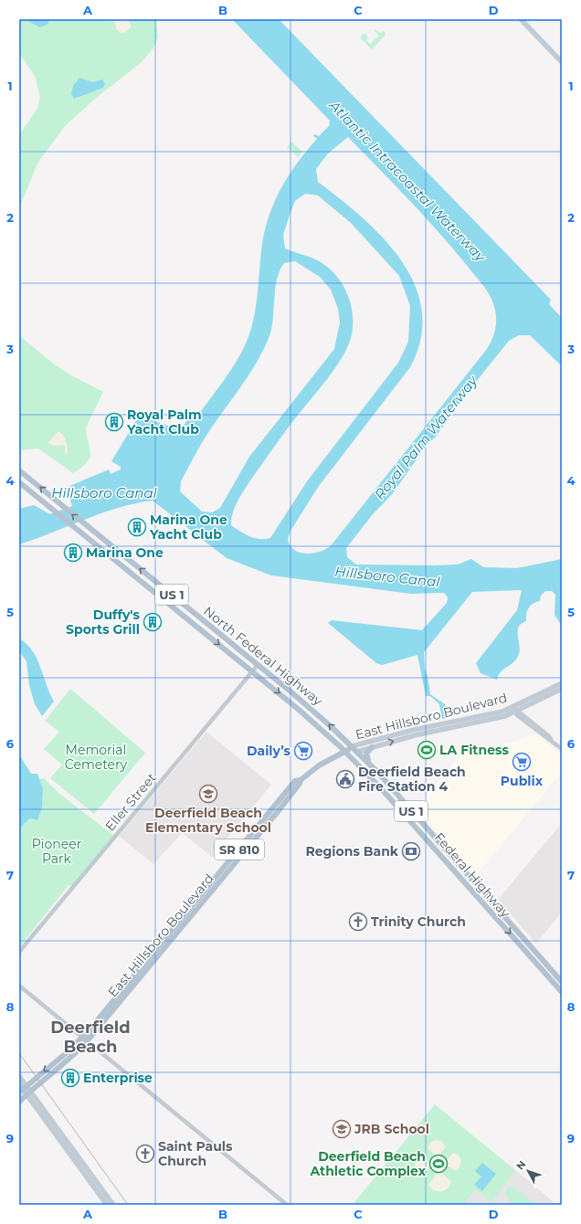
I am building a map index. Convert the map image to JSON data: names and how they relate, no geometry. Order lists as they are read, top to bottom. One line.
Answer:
{"streets":{"main road":["US 1","North Federal Highway","East Hillsboro Boulevard","SR 810","Federal Highway"],"street":["Eller Street"]},"crossings":[["North Federal Highway","East Hillsboro Boulevard"],["North Federal Highway","Eller Street"],["North Federal Highway","Federal Highway"],["East Hillsboro Boulevard","SR 810"],["East Hillsboro Boulevard","Federal Highway"]],"districts":["Deerfield Beach"],"water":["Atlantic Intracoastal Waterway","Royal Palm Waterway","Hillsboro Canal"],"parks":["Memorial Cemetery","Pioneer Park"],"places":{"building":["Royal Palm Yacht Club","Marina One Yacht Club","Marina One","Duffy's Sports Grill","Enterprise"],"sports":["LA Fitness","Deerfield Beach Athletic Complex"],"supermarket":["Daily’s","Publix"],"public building":["Deerfield Beach Fire Station 4"],"school or university":["Deerfield Beach Elementary School","JRB School"],"bank":["Regions Bank"],"church":["Trinity Church","Saint Pauls Church"]},"north":"top left","grid":{"columns":["A","B","C","D"],"rows":["1","2","3","4","5","6","7","8","9"]}}
